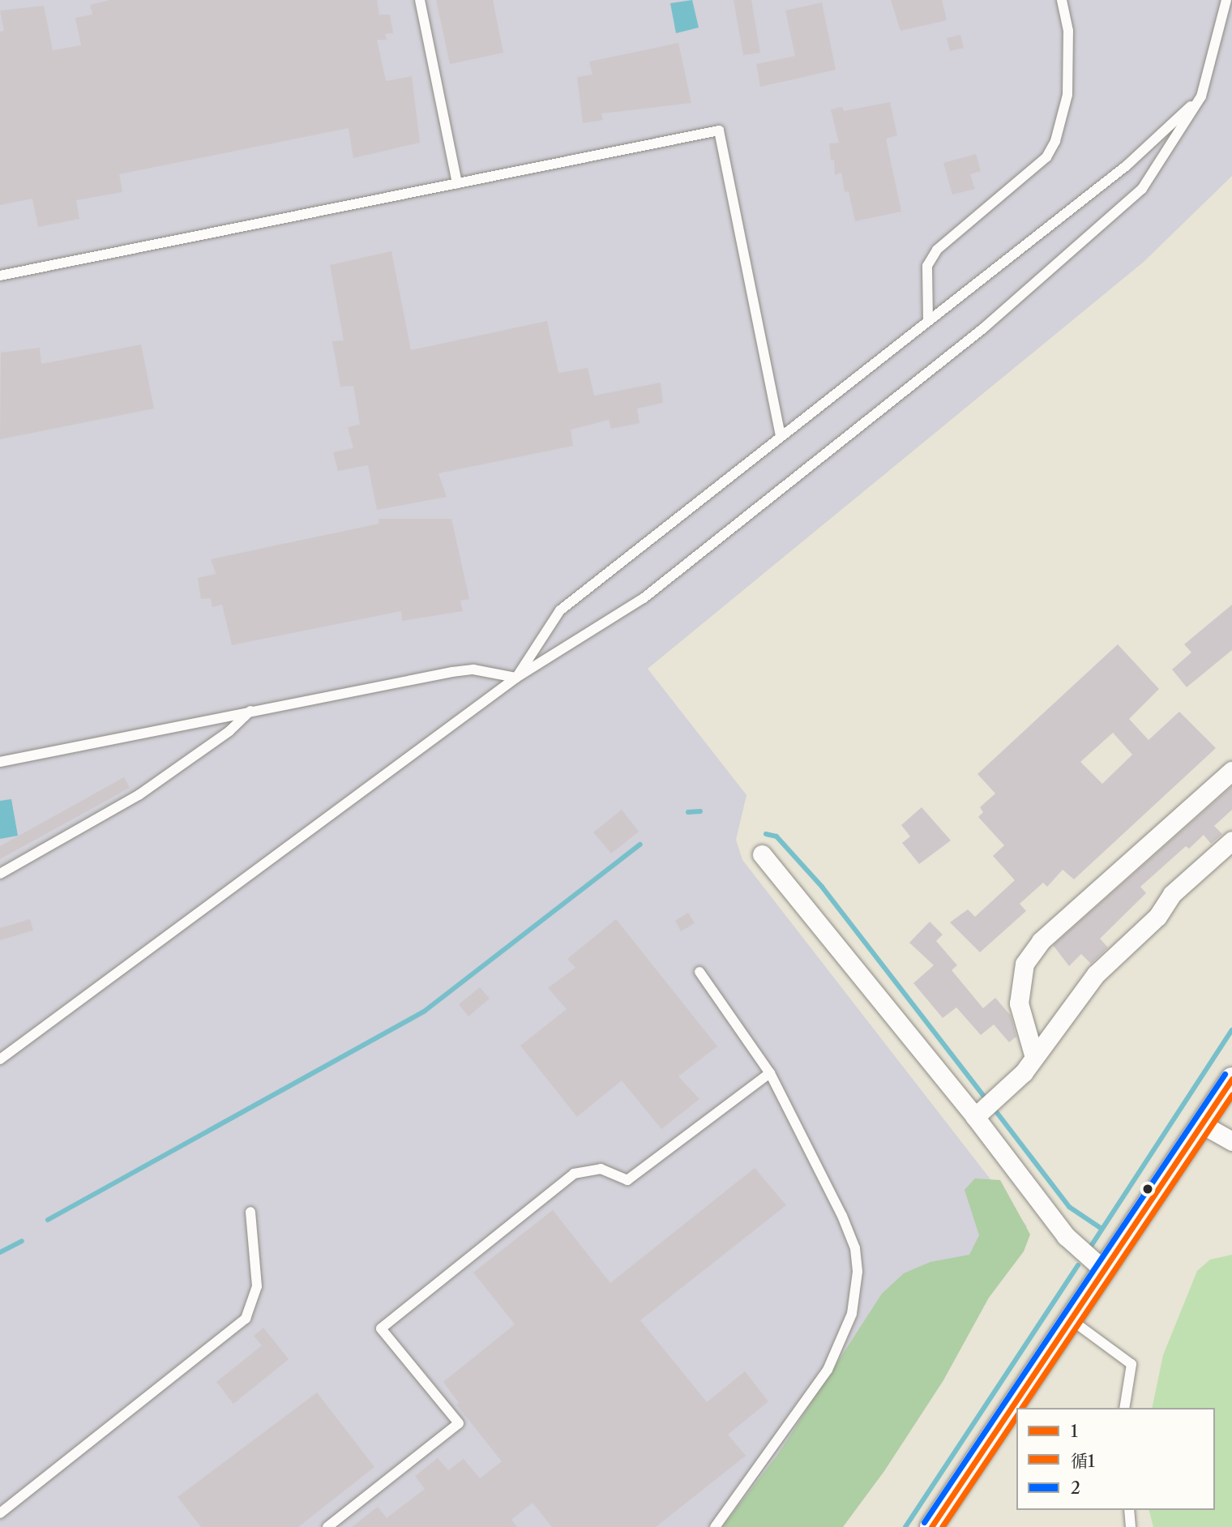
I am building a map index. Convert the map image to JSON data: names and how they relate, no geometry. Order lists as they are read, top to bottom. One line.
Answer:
{"lines":["transit line 2","transit line 1","transit line 循1"],"legend":["1","循1","2"]}
